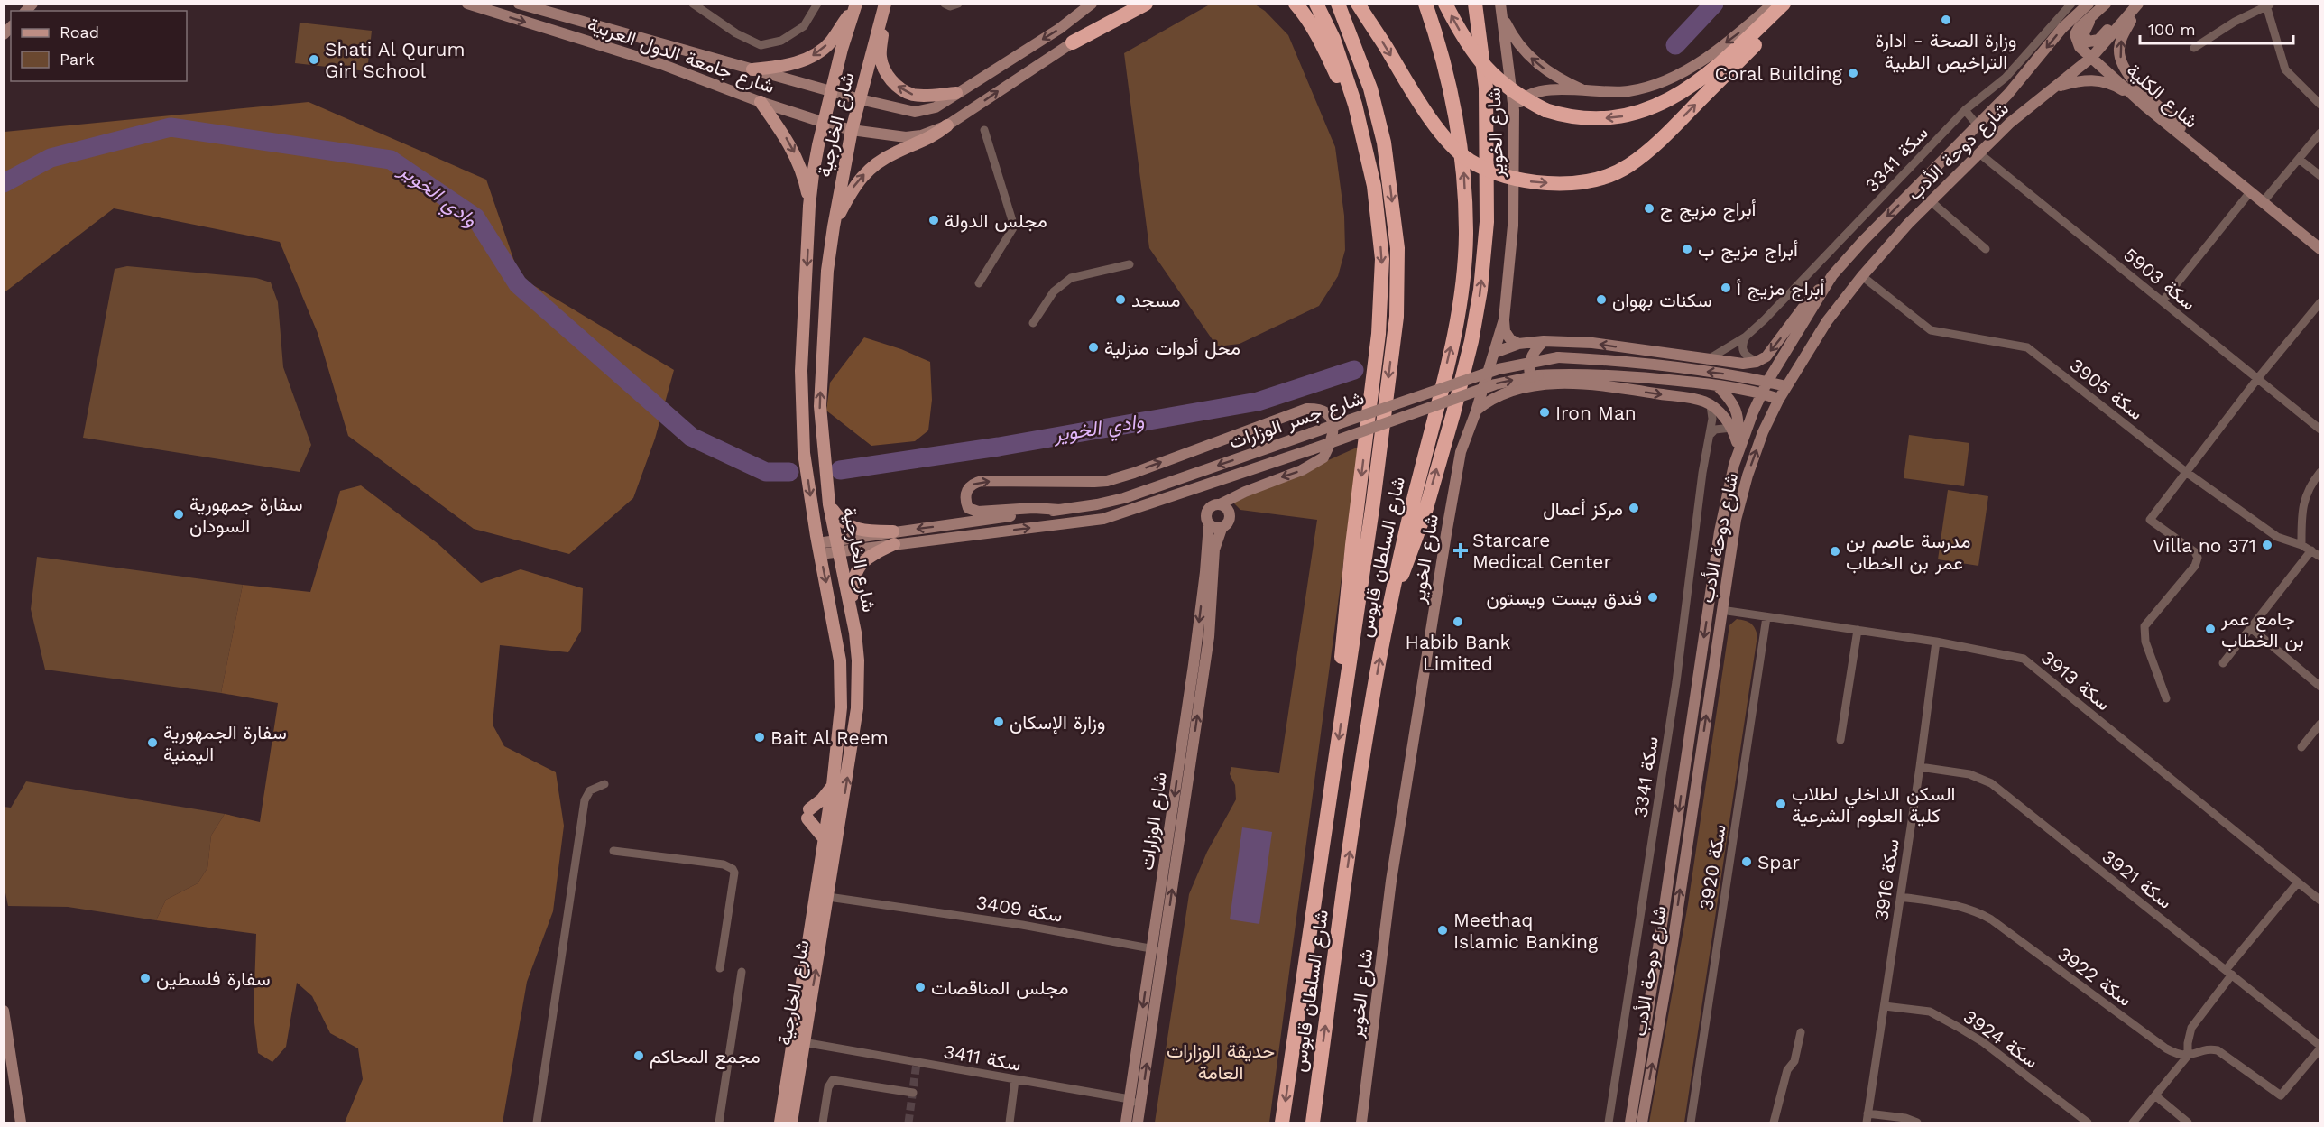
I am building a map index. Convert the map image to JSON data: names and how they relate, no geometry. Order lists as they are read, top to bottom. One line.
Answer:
{"streets":{"highway":["شارع السلطان قابوس"],"main road":["شارع جامعة الدول العربية","شارع الكلية","شارع الخارجية","شارع الخوير","شارع دوحة الأدب","شارع جسر الوزارات","شارع الوزارات"],"street":["سكة 3341","سكة 5903","سكة 3905","سكة 3913","سكة 3920","سكة 3921","سكة 3916","سكة 3409","سكة 3922","سكة 3924","سكة 3411"]},"crossings":[["شارع جامعة الدول العربية","شارع الخارجية"],["شارع الكلية","شارع دوحة الأدب"],["شارع الخارجية","شارع جسر الوزارات"],["شارع الخارجية","سكة 3409"],["شارع الخارجية","سكة 3411"],["شارع دوحة الأدب","سكة 5903"],["شارع دوحة الأدب","سكة 3905"],["شارع دوحة الأدب","شارع جسر الوزارات"],["شارع دوحة الأدب","سكة 3913"],["سكة 3913","سكة 3920"],["سكة 3913","سكة 3916"],["شارع الوزارات","سكة 3409"],["شارع الوزارات","سكة 3411"],["سكة 3921","سكة 3916"],["سكة 3916","سكة 3922"],["سكة 3916","سكة 3924"]],"water":["وادي الخوير"],"parks":["حديقة الوزارات العامة"],"places":{"other":["وزارة الصحة - ادارة التراخيص الطبية","Shati Al Qurum Girl School","Coral Building","أبراج مزيج ج","مجلس الدولة","أبراج مزيج ب","أبراج مزيج أ","مسجد","سكنات بهوان","محل أدوات منزلية","Iron Man","مركز أعمال","سفارة جمهورية السودان","Villa no 371","مدرسة عاصم بن عمر بن الخطاب","فندق بيست ويستون","Habib Bank Limited","جامع عمر بن الخطاب","وزارة الإسكان","Bait Al Reem","سفارة الجمهورية اليمنية","السكن الداخلي لطلاب كلية العلوم الشرعية","Spar","Meethaq Islamic Banking","سفارة فلسطين","مجلس المناقصات","مجمع المحاكم"],"health":["Starcare Medical Center"]},"legend":["Road","Park"],"scale_bar":"100 m"}
